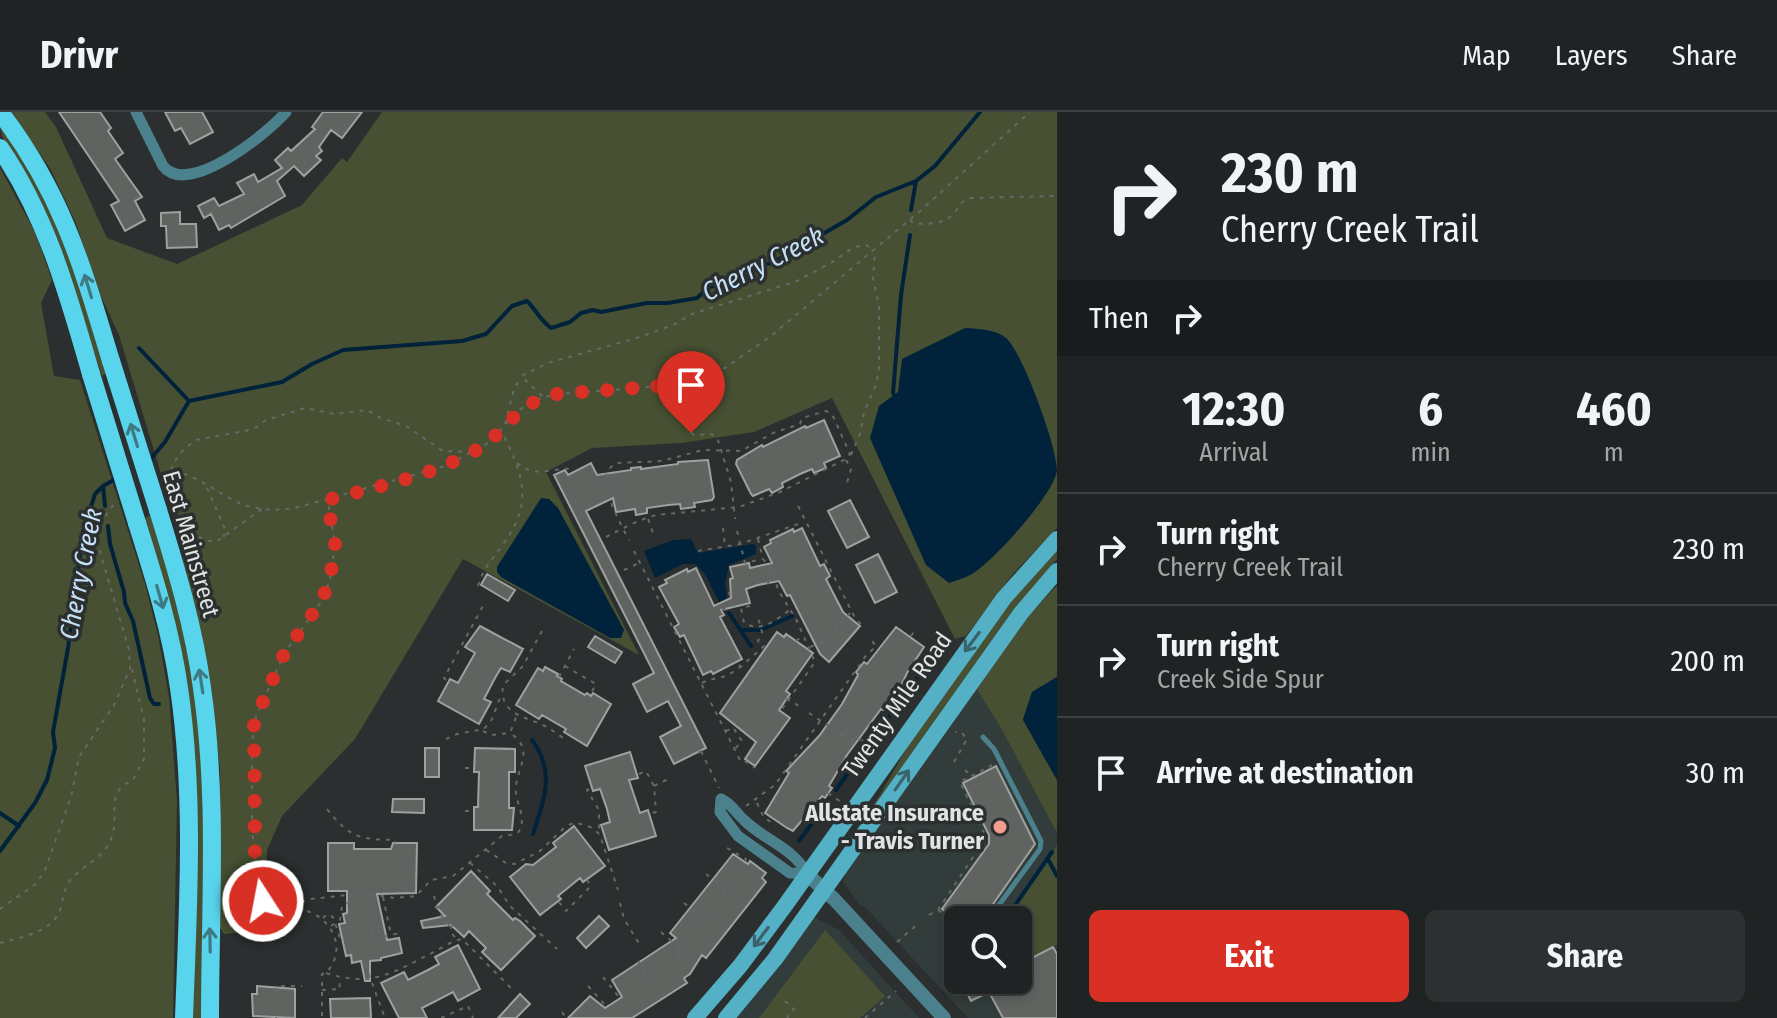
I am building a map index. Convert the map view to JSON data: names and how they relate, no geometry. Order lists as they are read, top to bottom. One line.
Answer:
{"streets":{"main road":["East Mainstreet","Twenty Mile Road"]},"water":["Cherry Creek"],"places":["Allstate Insurance - Travis Turner"],"page":{"header":"Drivr","nav":["Map","Layers","Share"],"turn":["230 m","Cherry Creek Trail"],"then":"Then","eta":["12:30","Arrival","6","min","460","m"],"list":[{"name":"Turn right","note":"Cherry Creek Trail","value":"230 m"},{"name":"Turn right","note":"Creek Side Spur","value":"200 m"},{"name":"Arrive at destination","value":"30 m"}],"buttons":["Exit","Share"]}}
